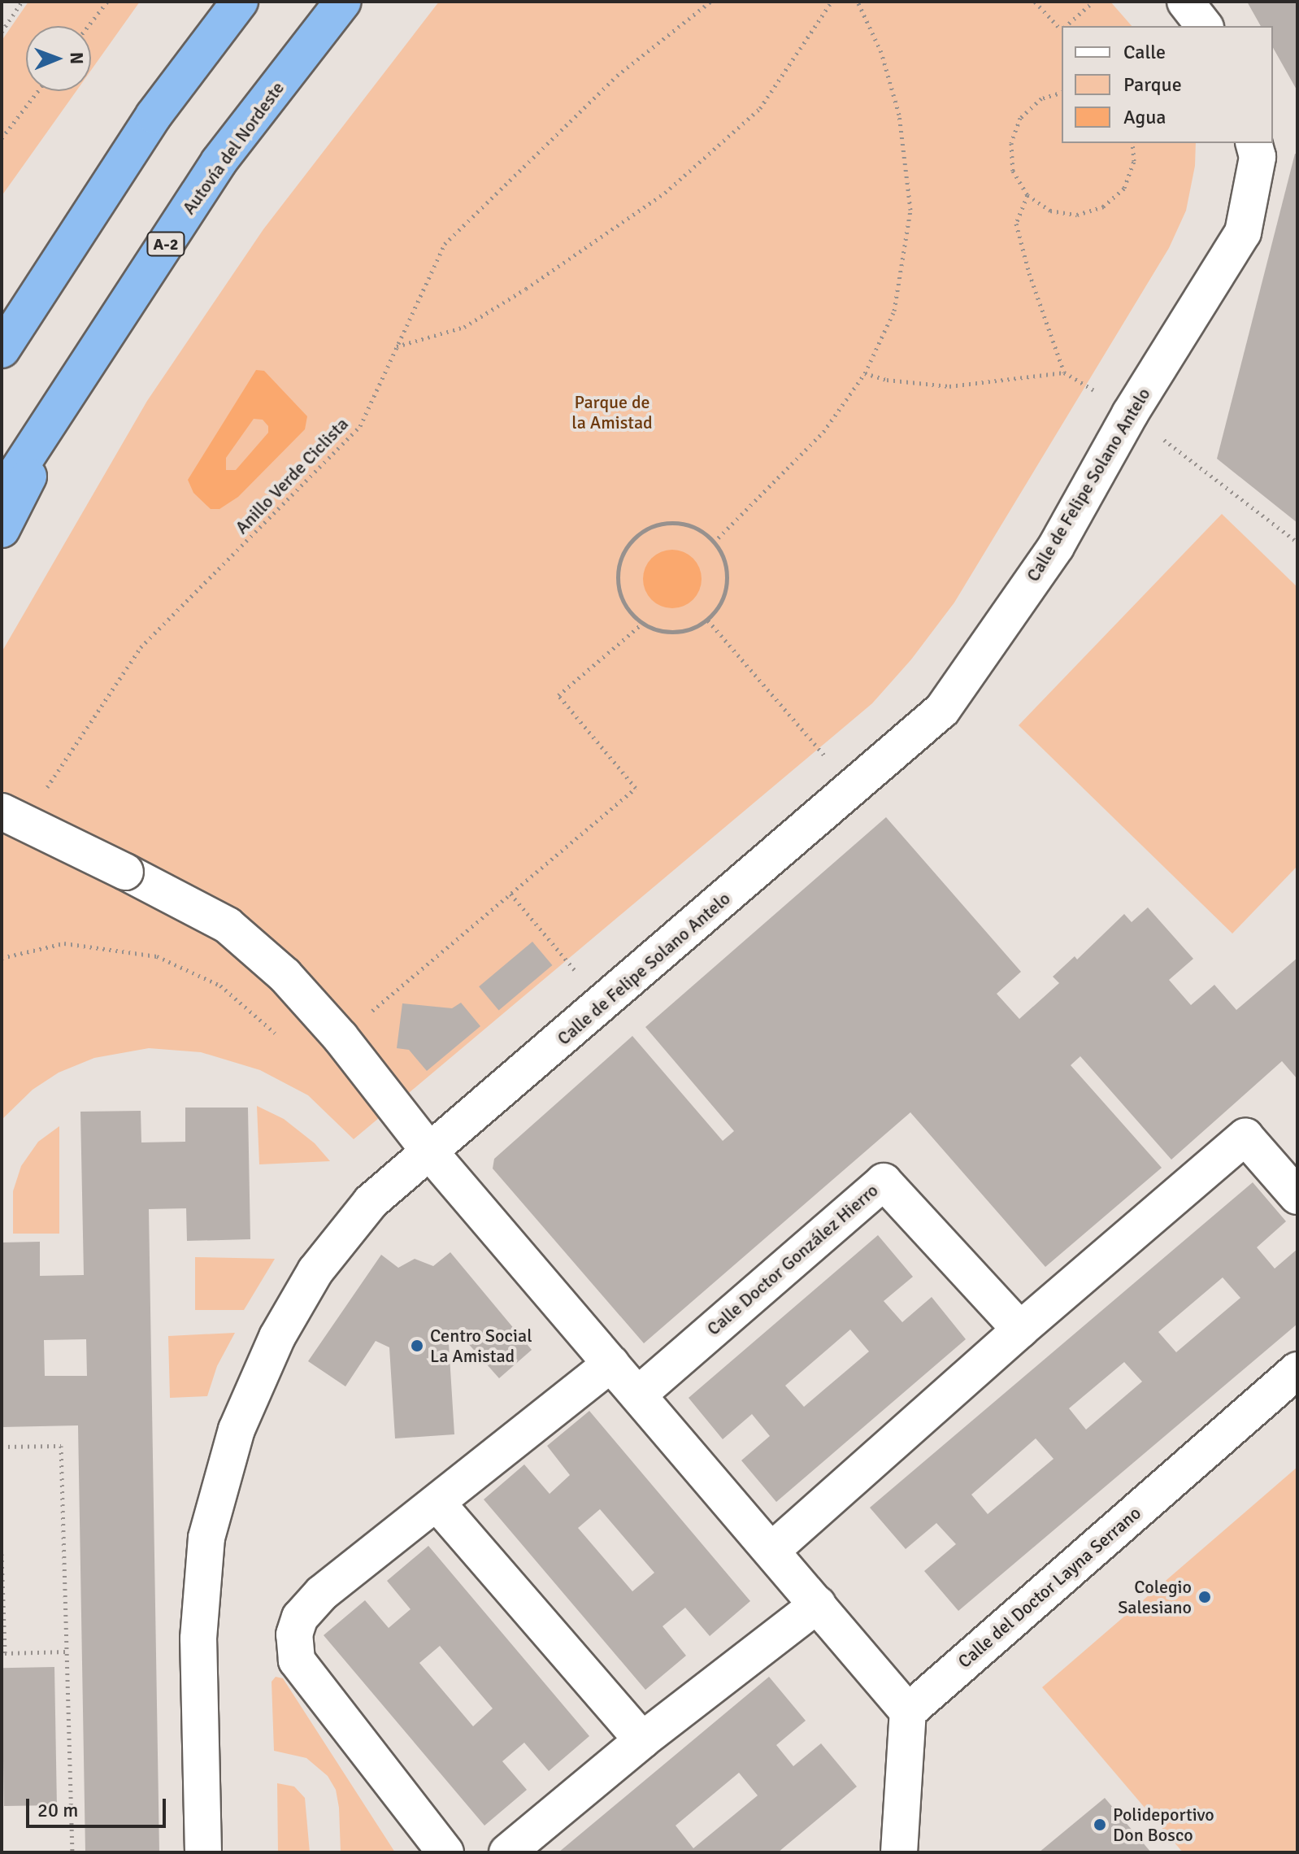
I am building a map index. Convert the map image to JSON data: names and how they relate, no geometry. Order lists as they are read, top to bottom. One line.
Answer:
{"streets":{"highway":["Autovía del Nordeste","A-2"],"street":["Calle de Felipe Solano Antelo","Calle Doctor González Hierro","Calle del Doctor Layna Serrano"],"path":["Anillo Verde Ciclista"]},"parks":["Parque de la Amistad"],"places":["Centro Social La Amistad","Colegio Salesiano","Polideportivo Don Bosco"],"legend":["Calle","Parque","Agua"],"scale_bar":"20 m","north":"right"}
